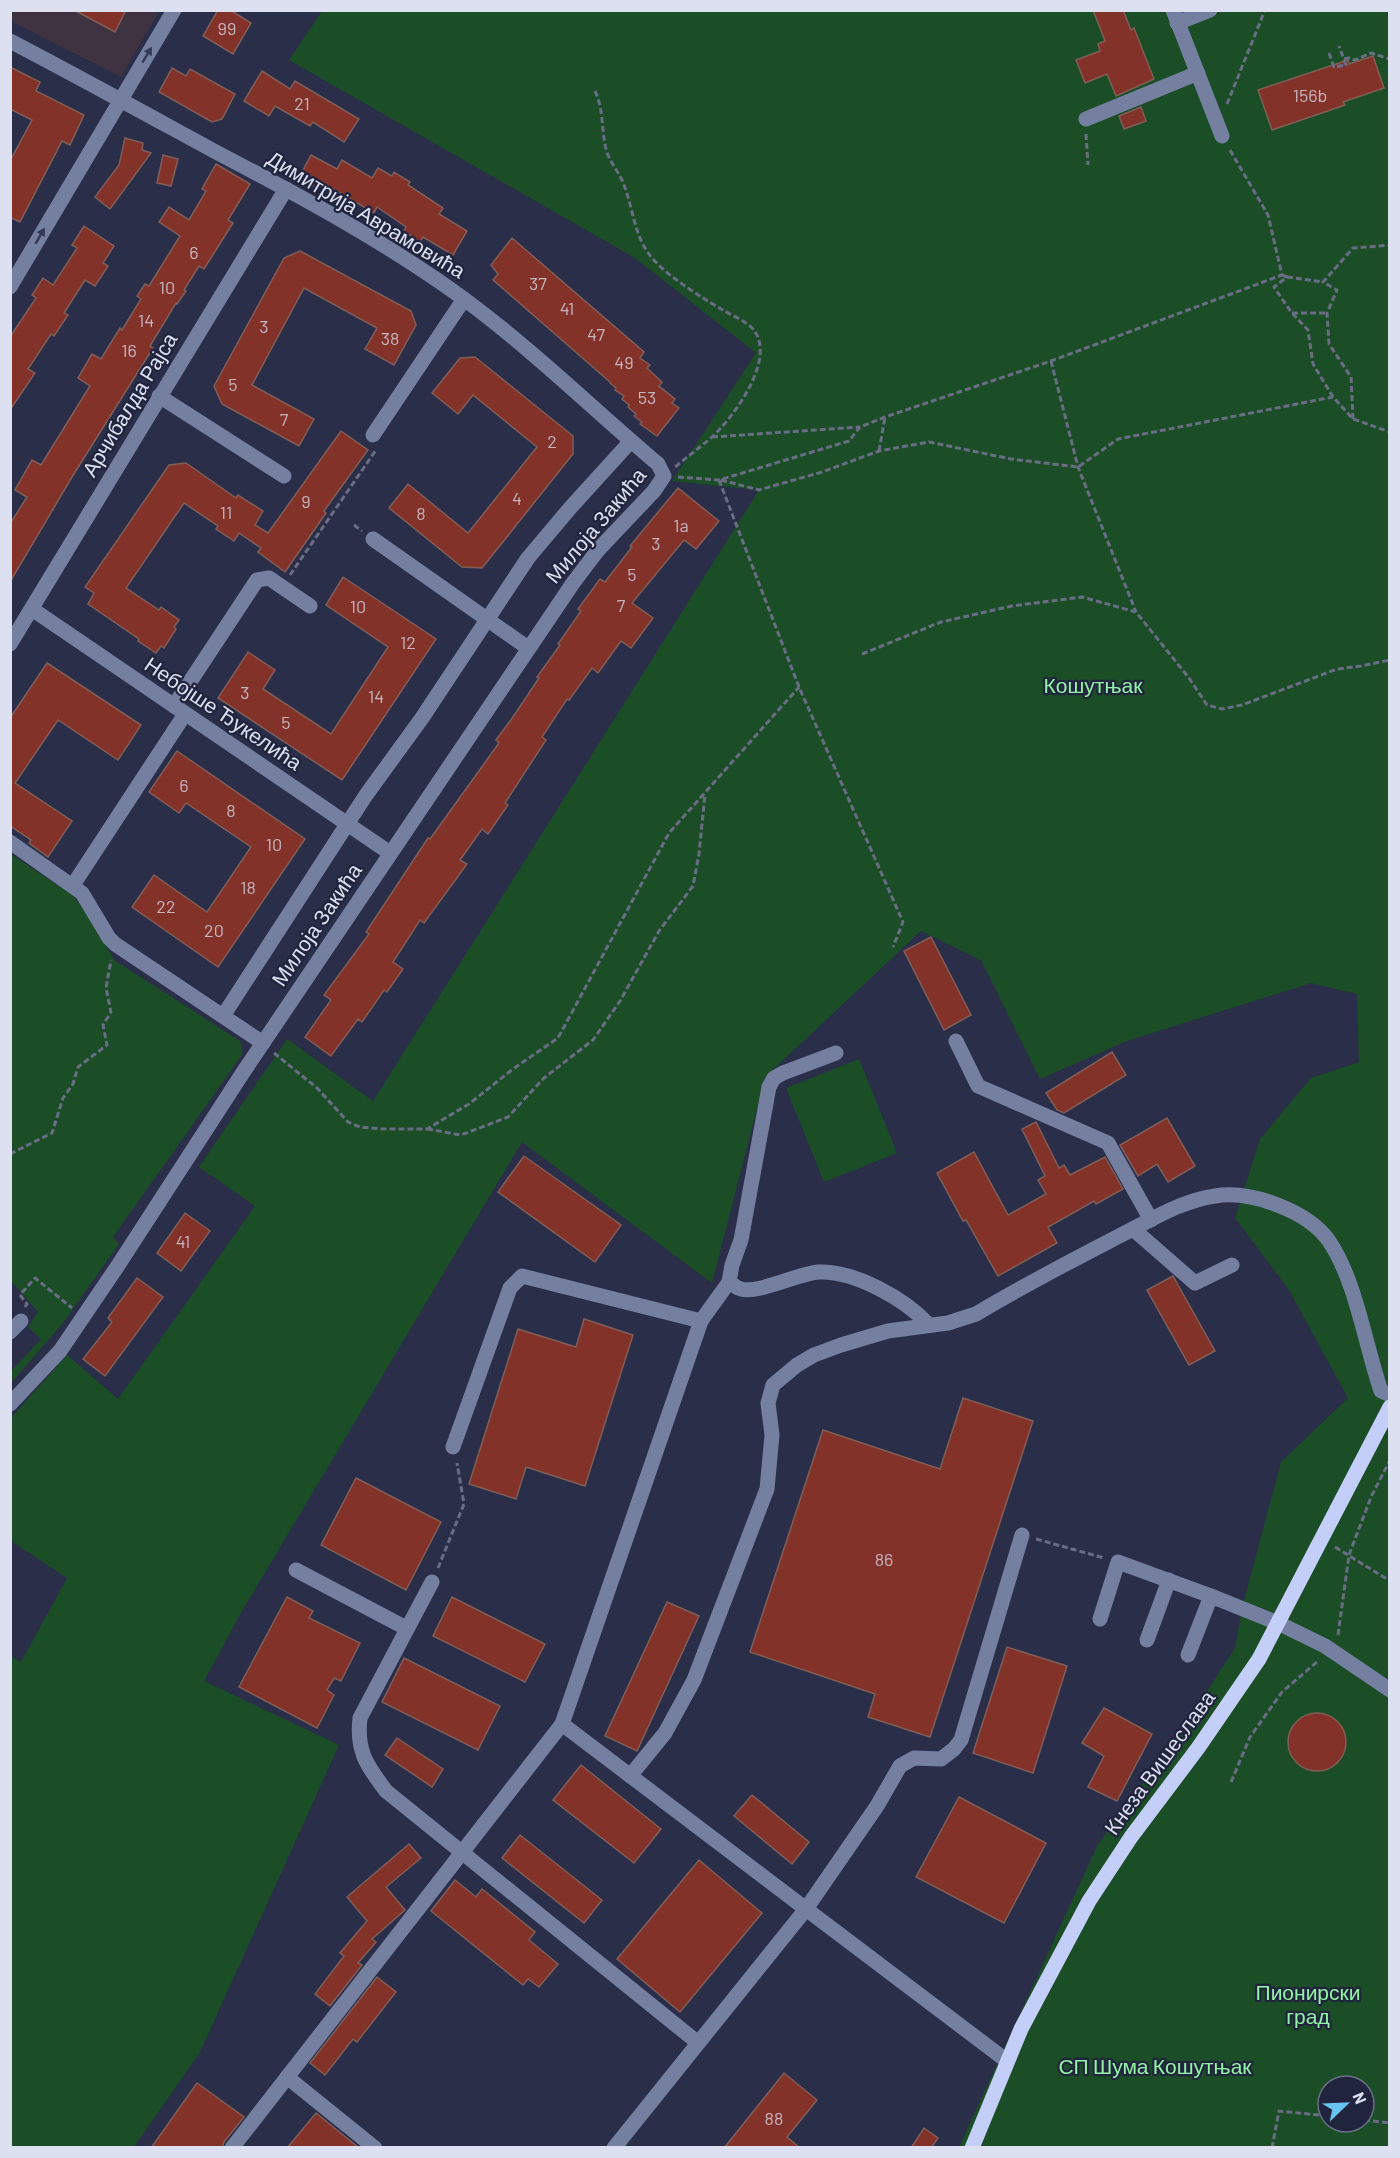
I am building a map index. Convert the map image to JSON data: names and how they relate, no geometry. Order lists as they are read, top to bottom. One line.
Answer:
{"streets":{"main road":["Кнеза Вишеслава"],"street":["Димитрија Аврамовића","Арчибалда Рајса","Милоја Закића","Небојше Ђукелића"]},"crossings":[["Димитрија Аврамовића","Арчибалда Рајса"],["Димитрија Аврамовића","Милоја Закића"],["Арчибалда Рајса","Небојше Ђукелића"],["Милоја Закића","Небојше Ђукелића"]],"parks":["Кошутњак","Пионирски град","СП Шума Кошутњак"],"house_numbers":["99","156b","21","6","37","10","41","14","3","47","38","16","49","5","53","7","2","4","9","11","8","1a","3","5","7","10","12","3","14","5","6","8","10","18","22","20","41","86","88"],"north":"top right"}
